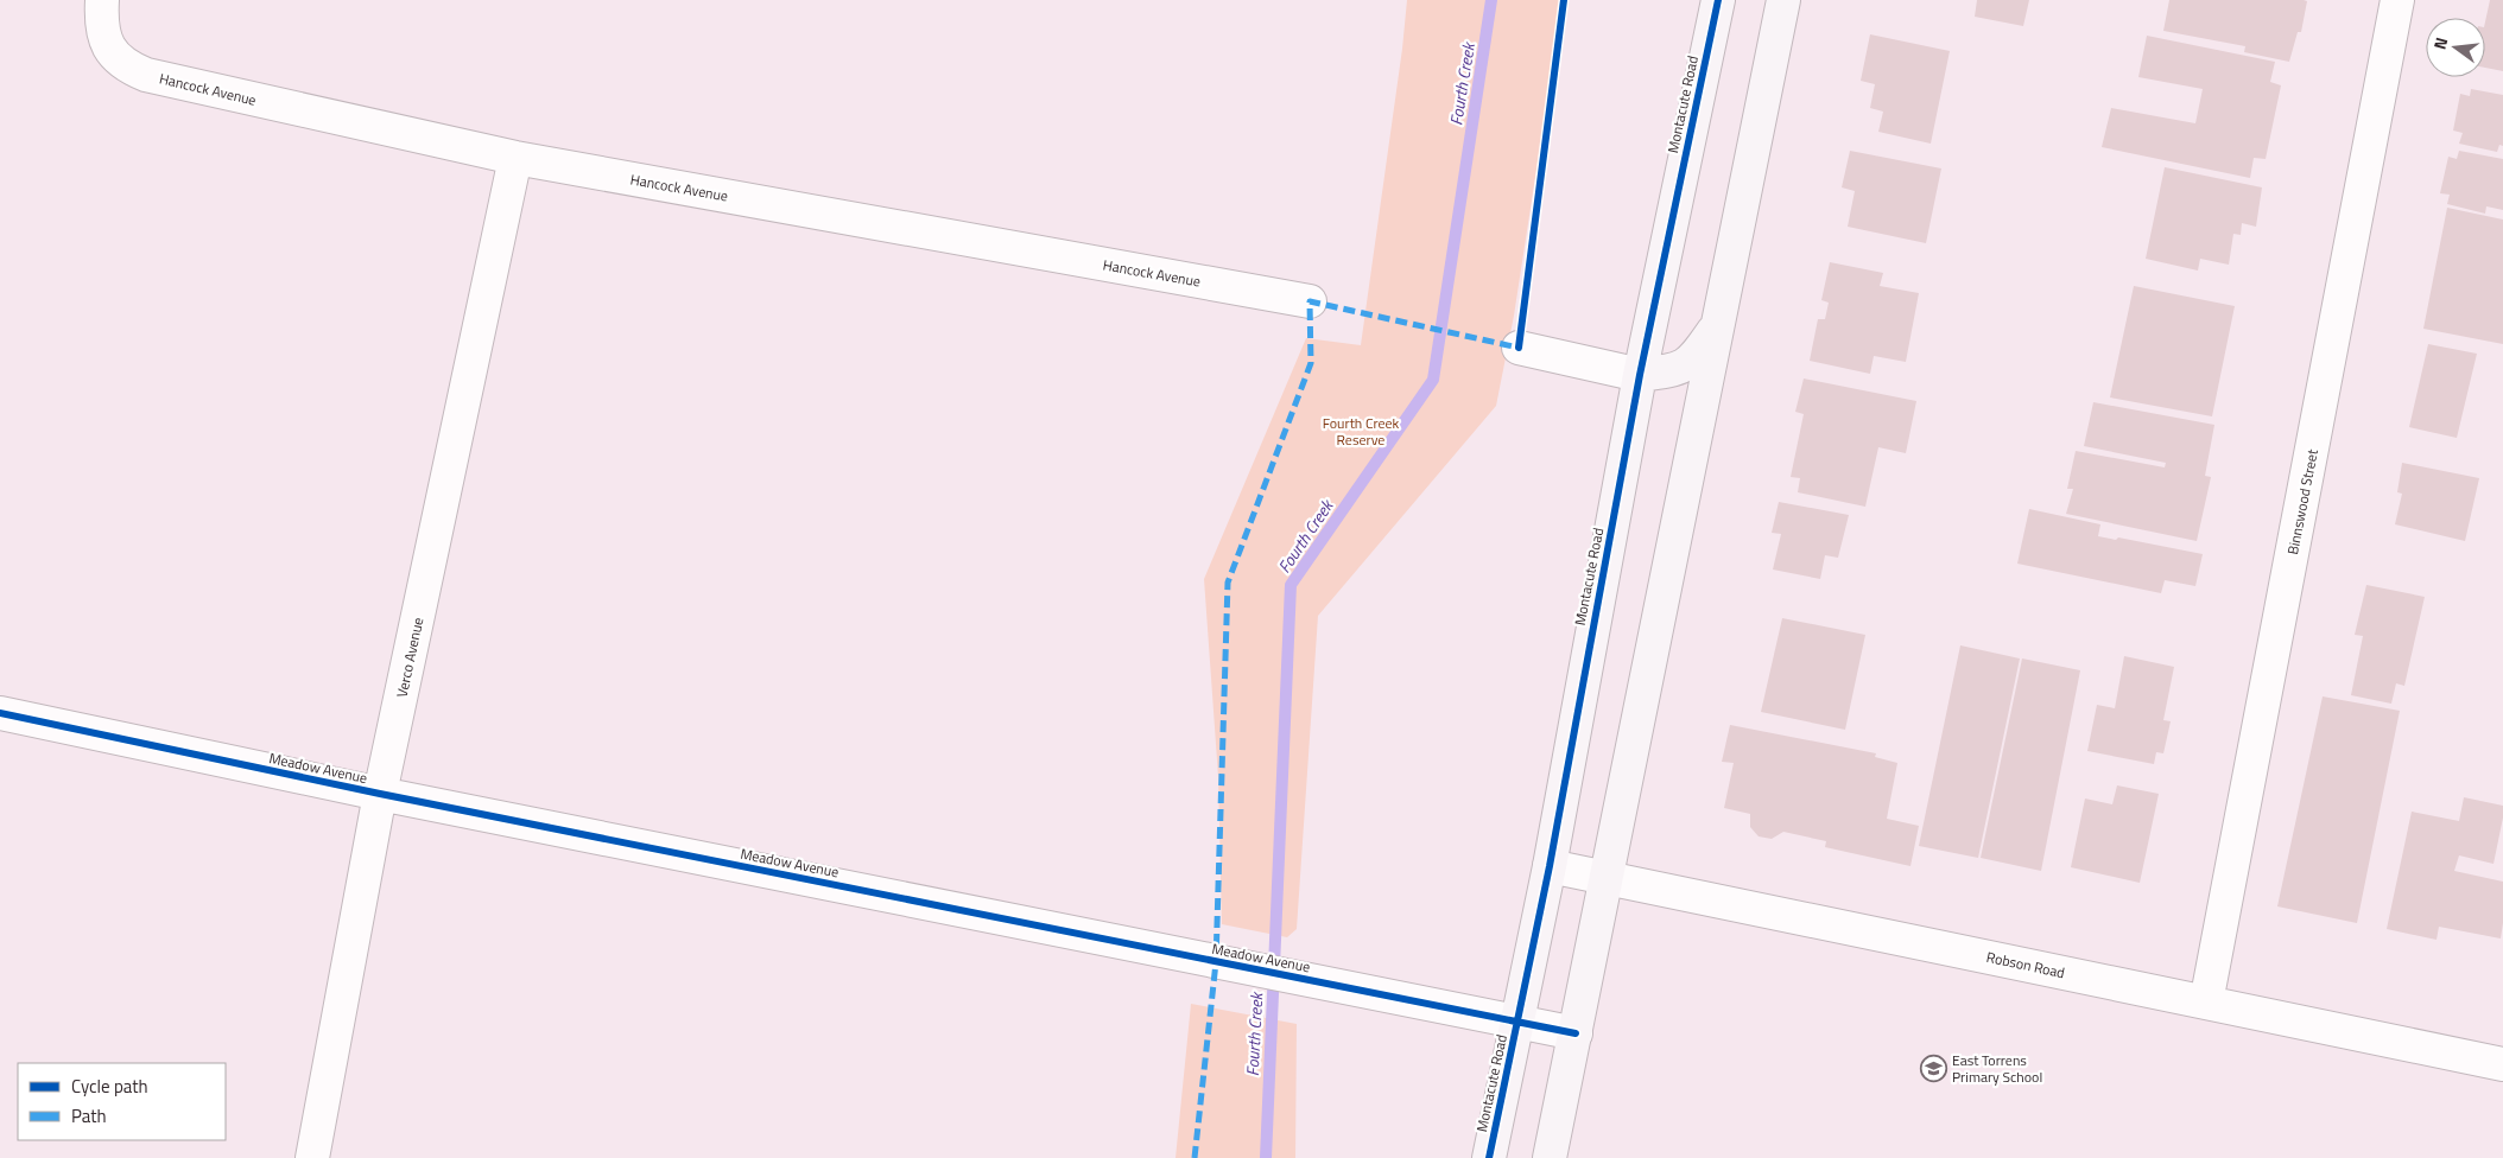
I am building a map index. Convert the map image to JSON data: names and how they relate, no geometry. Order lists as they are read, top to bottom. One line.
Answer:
{"streets":{"main road":["Montacute Road"],"street":["Hancock Avenue","Binnswood Street","Verco Avenue","Meadow Avenue","Robson Road"]},"crossings":[["Hancock Avenue","Verco Avenue"],["Montacute Road","Meadow Avenue"],["Montacute Road","Robson Road"],["Binnswood Street","Robson Road"],["Verco Avenue","Meadow Avenue"]],"water":["Fourth Creek"],"parks":["Fourth Creek Reserve"],"places":{"school or university":["East Torrens Primary School"]},"legend":["Cycle path","Path"],"north":"left"}
